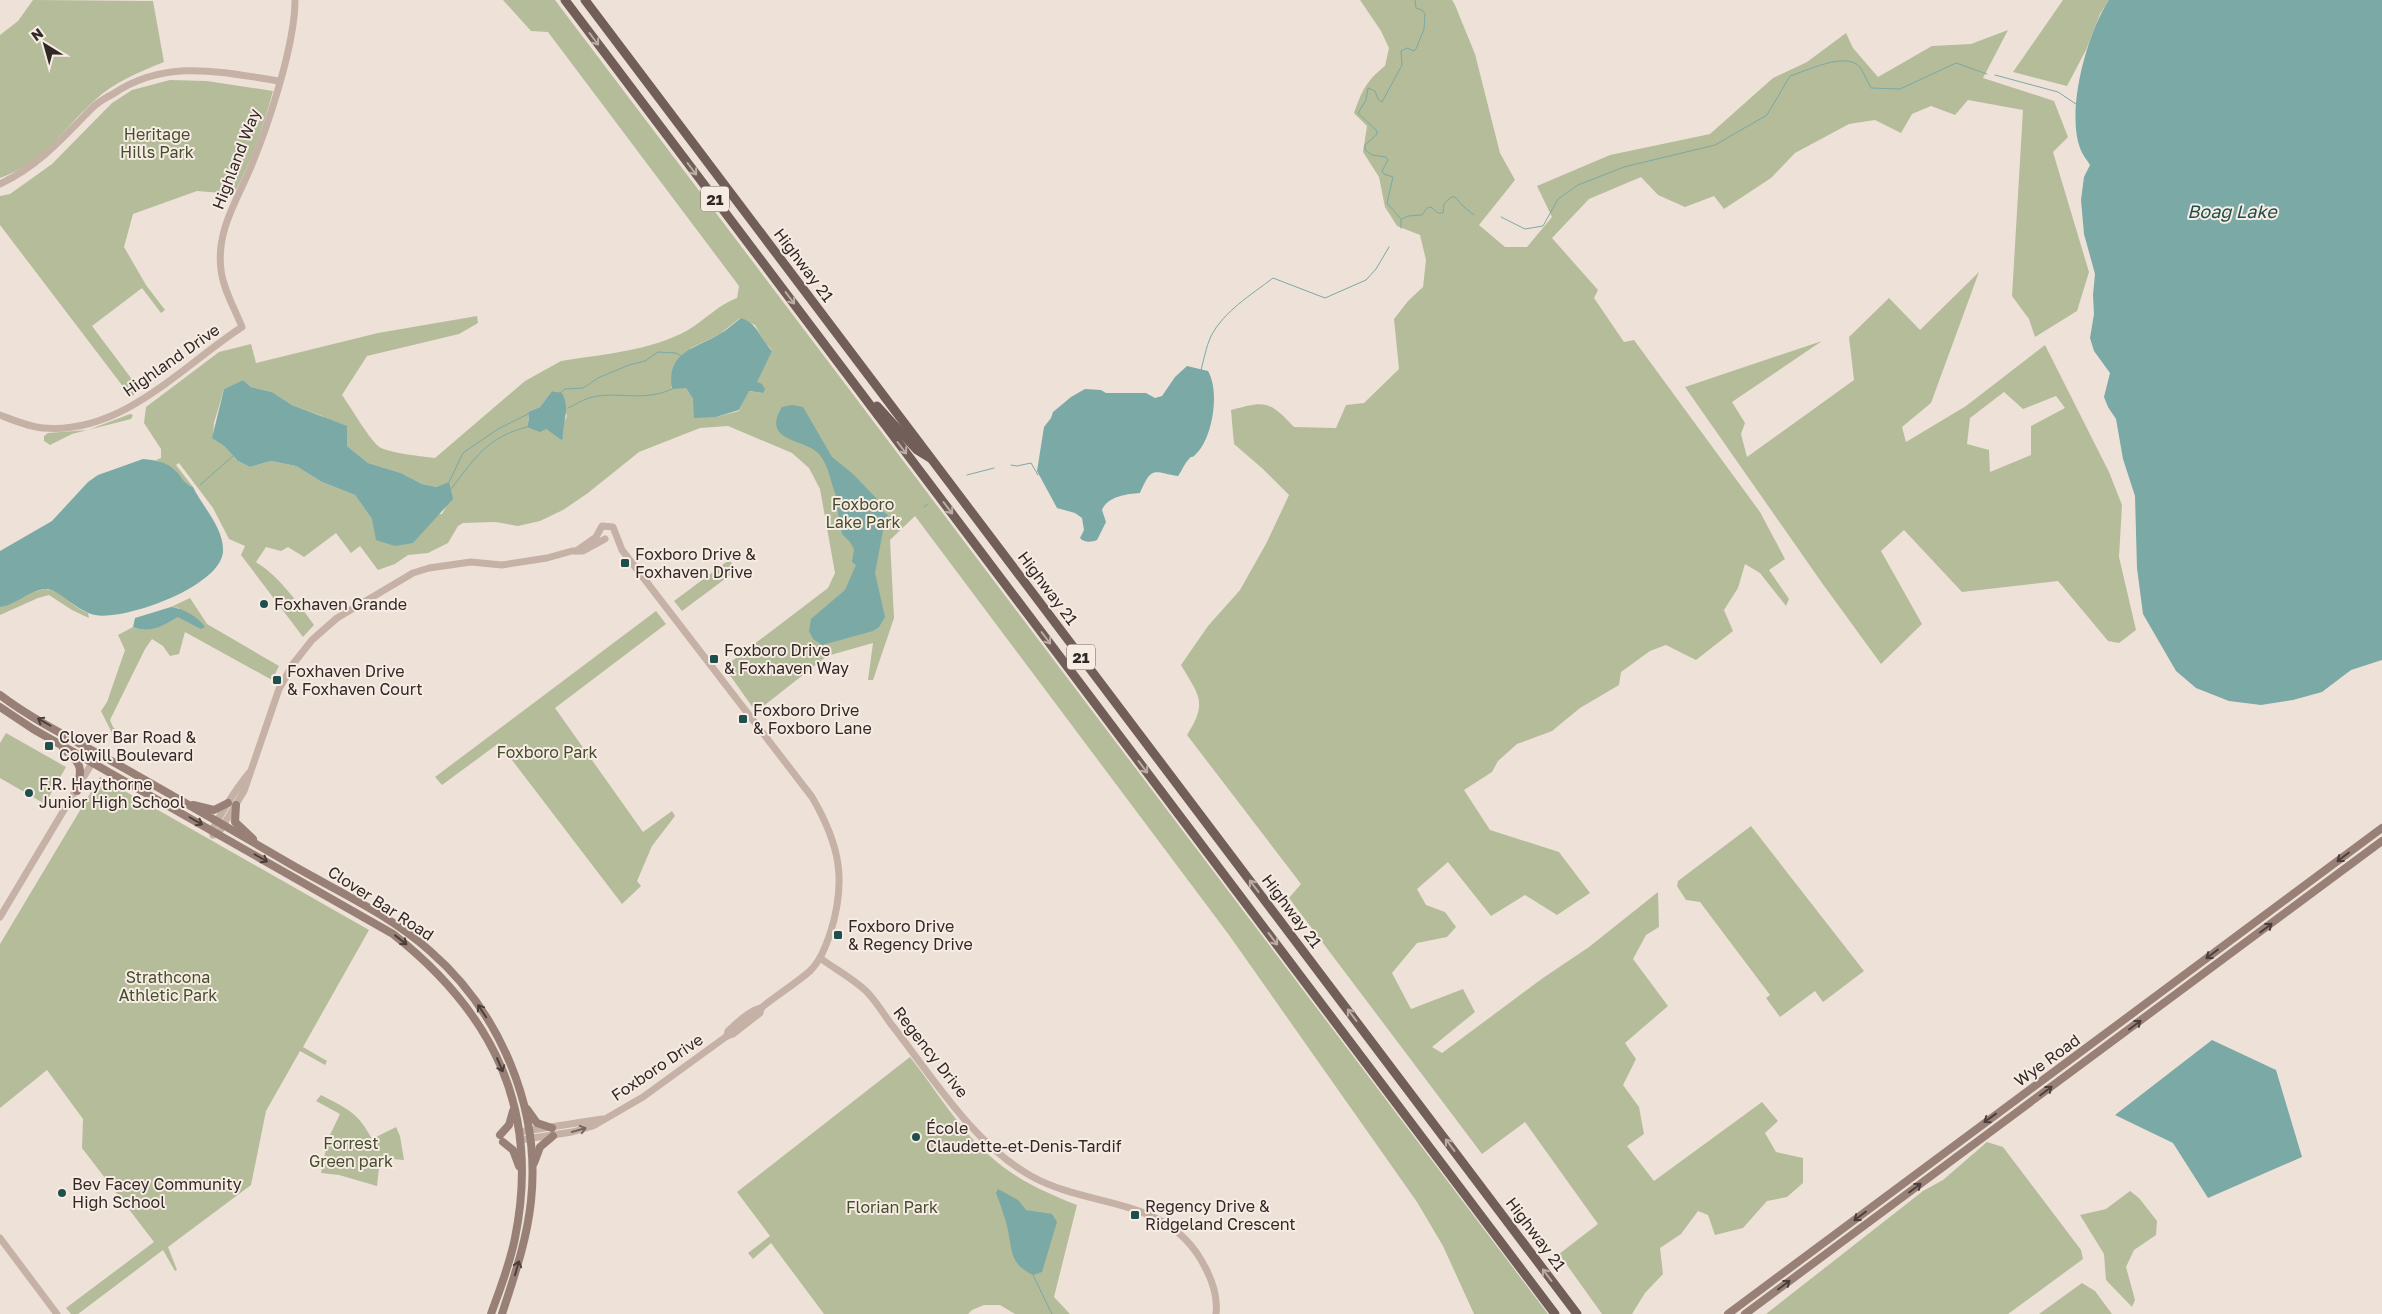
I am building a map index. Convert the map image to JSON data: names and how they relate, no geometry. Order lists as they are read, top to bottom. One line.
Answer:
{"streets":{"main road":["21","Highway 21","Clover Bar Road","Wye Road"],"street":["Highland Way","Highland Drive","Regency Drive","Foxboro Drive"]},"crossings":[["Highland Way","Highland Drive"],["Clover Bar Road","Foxboro Drive"],["Regency Drive","Foxboro Drive"]],"water":["Boag Lake"],"parks":["Heritage Hills Park","Foxboro Lake Park","Foxboro Park","Strathcona Athletic Park","Forrest Green park","Florian Park"],"places":{"transit":["Foxboro Drive & Foxhaven Drive","Foxboro Drive & Foxhaven Way","Foxhaven Drive & Foxhaven Court","Foxboro Drive & Foxboro Lane","Clover Bar Road & Colwill Boulevard","Foxboro Drive & Regency Drive","Regency Drive & Ridgeland Crescent"],"other":["Foxhaven Grande","F.R. Haythorne Junior High School","École Claudette-et-Denis-Tardif","Bev Facey Community High School"]},"north":"top left"}
